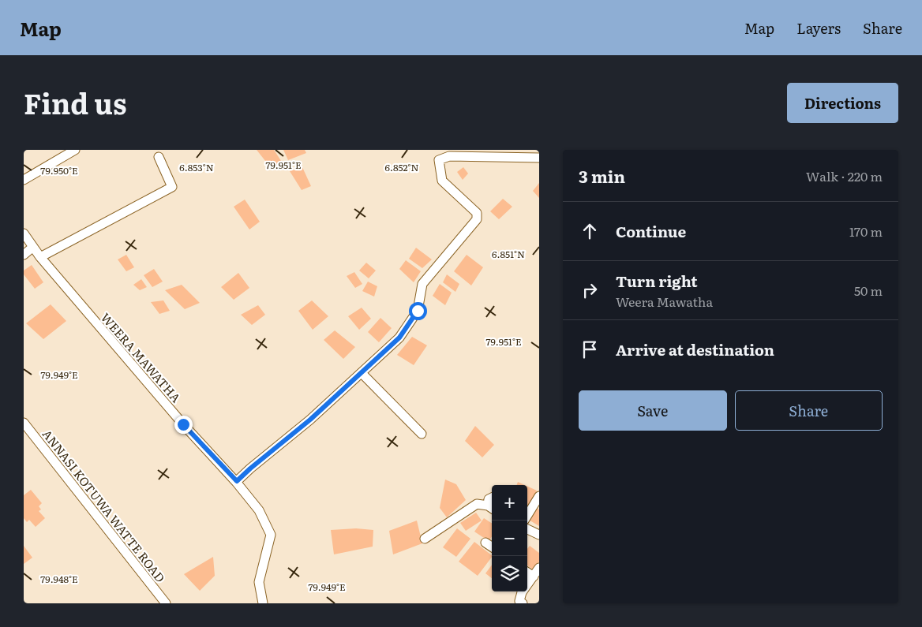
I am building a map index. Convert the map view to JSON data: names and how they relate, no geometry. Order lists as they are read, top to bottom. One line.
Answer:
{"streets":{"street":["WEERA MAWATHA","ANNASI KOTUWA WATTE ROAD"]},"page":{"header":"Map","nav":["Map","Layers","Share"],"title":"Find us","buttons":["Directions",["Save","Share"]],"heading":["3 min","Walk · 220 m"],"list":[["Continue","170 m"],["Turn right","Weera Mawatha","50 m"],"Arrive at destination"],"map_buttons":["+","−"]},"coordinates":["79.951°E","6.853°N","6.852°N","79.950°E","6.851°N","79.949°E","79.948°E"]}
